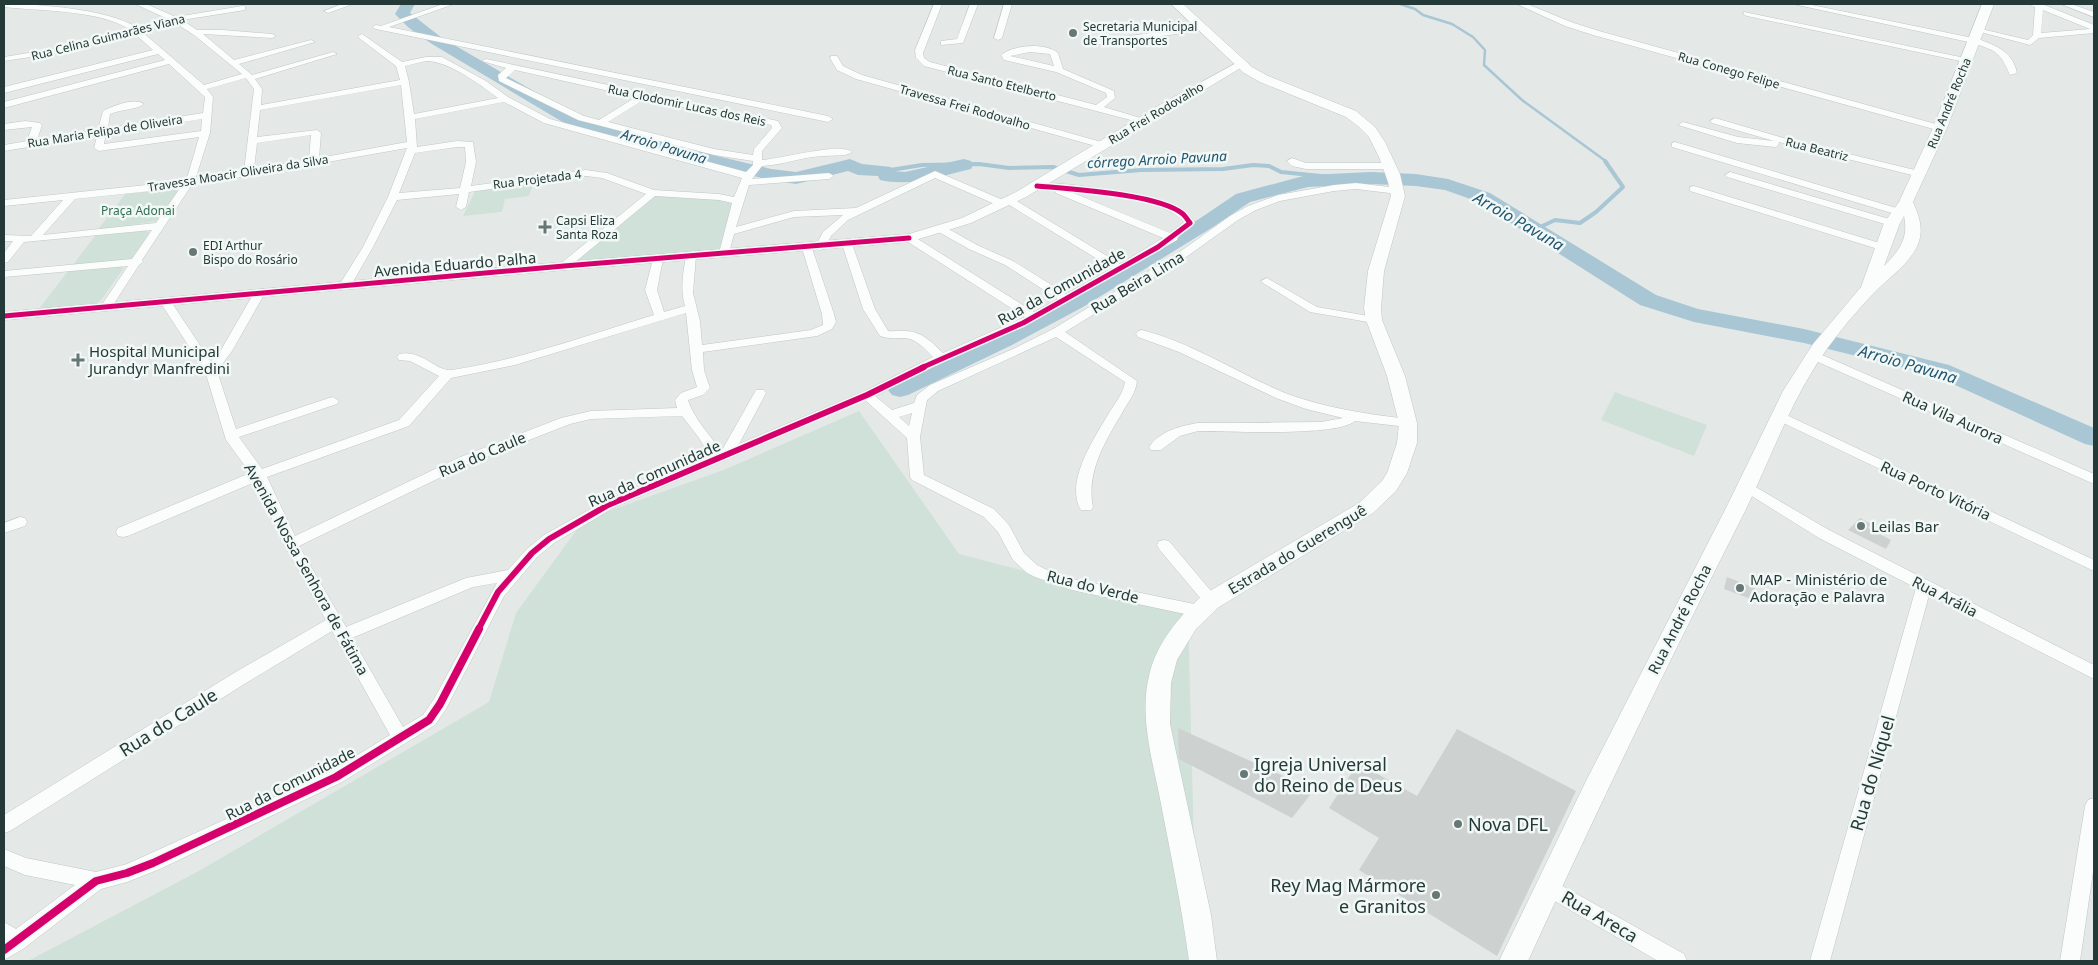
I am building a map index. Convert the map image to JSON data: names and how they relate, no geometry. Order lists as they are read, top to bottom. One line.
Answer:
{"streets":{"main road":["Rua André Rocha","Estrada do Guerenguê"],"street":["Rua Celina Guimarães Viana","Rua Conego Felipe","Rua Santo Etelberto","Rua Clodomir Lucas dos Reis","Travessa Frei Rodovalho","Rua Frei Rodovalho","Rua Maria Felipa de Oliveira","Rua Beatriz","Travessa Moacir Oliveira da Silva","Rua Projetada 4","Avenida Eduardo Palha","Rua Beira Lima","Rua da Comunidade","Rua Vila Aurora","Rua do Caule","Rua Porto Vitória","Avenida Nossa Senhora de Fátima","Rua do Verde","Rua Arália","Rua do Níquel","Rua Areca"]},"crossings":[["Rua Conego Felipe","Rua André Rocha"],["Rua Santo Etelberto","Rua Frei Rodovalho"],["Rua André Rocha","Rua Beatriz"],["Rua André Rocha","Rua Vila Aurora"],["Rua André Rocha","Rua Porto Vitória"],["Rua André Rocha","Rua Arália"],["Rua André Rocha","Rua Areca"],["Rua Clodomir Lucas dos Reis","Rua Projetada 4"],["Rua Clodomir Lucas dos Reis","Avenida Eduardo Palha"],["Travessa Frei Rodovalho","Rua Frei Rodovalho"],["Rua Frei Rodovalho","Avenida Eduardo Palha"],["Rua Frei Rodovalho","Rua da Comunidade"],["Avenida Eduardo Palha","Avenida Nossa Senhora de Fátima"],["Rua Beira Lima","Estrada do Guerenguê"],["Rua da Comunidade","Rua do Caule"],["Rua da Comunidade","Avenida Nossa Senhora de Fátima"],["Rua do Caule","Avenida Nossa Senhora de Fátima"],["Estrada do Guerenguê","Rua do Verde"],["Rua Arália","Rua do Níquel"]],"water":["Arroio Pavuna","córrego Arroio Pavuna"],"parks":["Praça Adonai"],"places":{"other":["Secretaria Municipal de Transportes","EDI Arthur Bispo do Rosário","Leilas Bar","MAP - Ministério de Adoração e Palavra","Igreja Universal do Reino de Deus","Nova DFL","Rey Mag Mármore e Granitos"],"health":["Capsi Eliza Santa Roza","Hospital Municipal Jurandyr Manfredini"]}}
